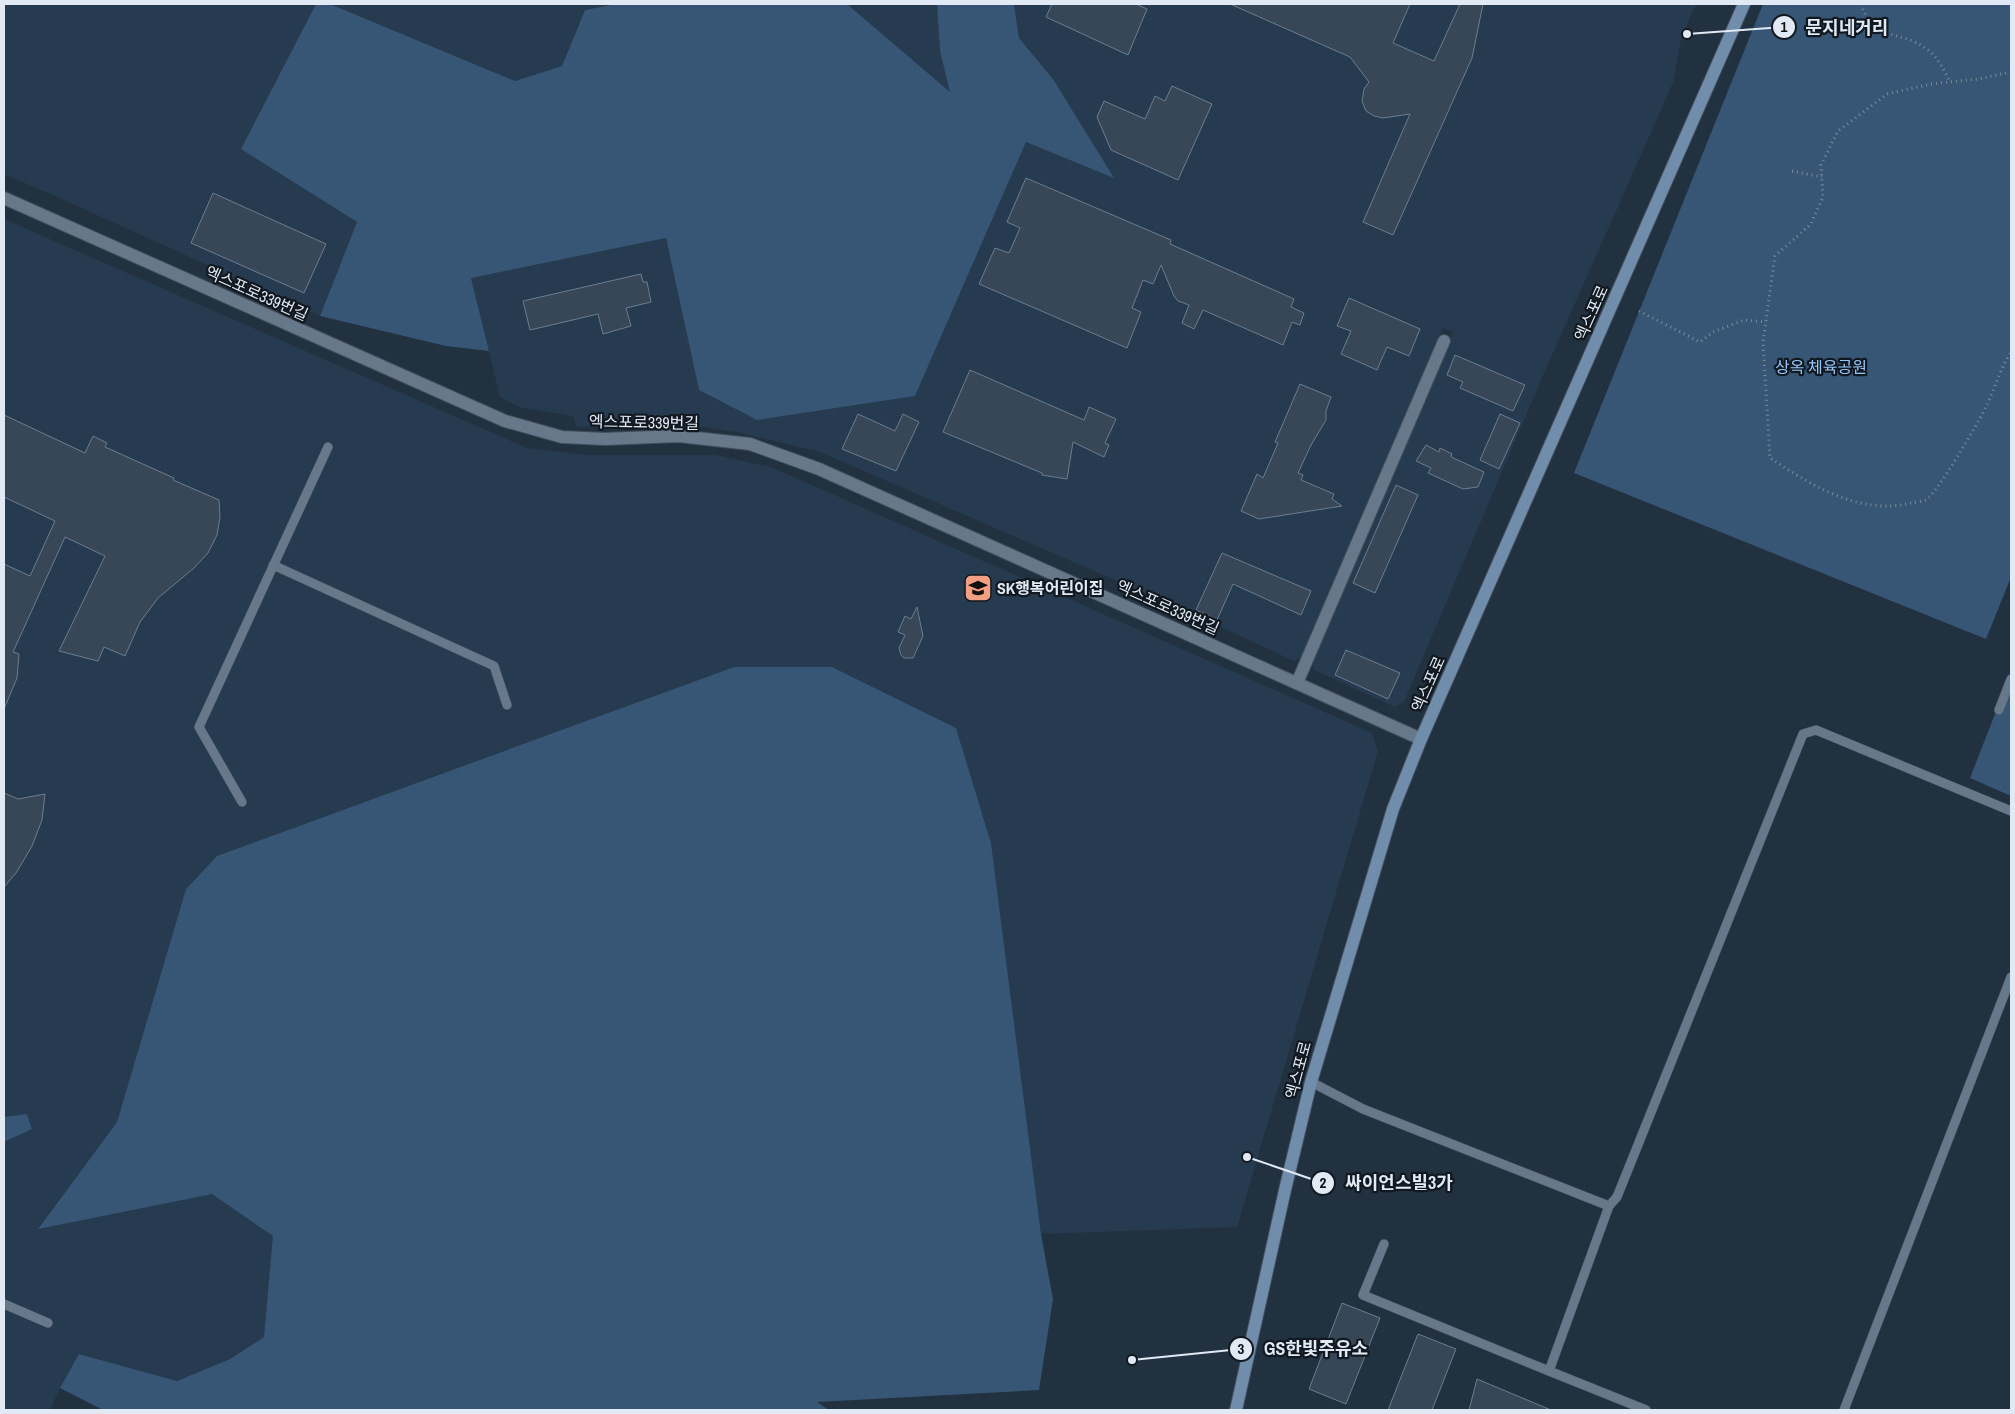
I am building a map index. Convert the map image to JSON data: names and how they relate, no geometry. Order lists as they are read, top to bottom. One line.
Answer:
{"streets":{"main road":["엑스포로"],"street":["엑스포로339번길"]},"crossings":[["엑스포로339번길","엑스포로"]],"parks":["상옥 체육공원"],"places":{"other":["문지네거리","싸이언스빌3가","GS한빛주유소"],"school or university":["SK행복어린이집"]}}
